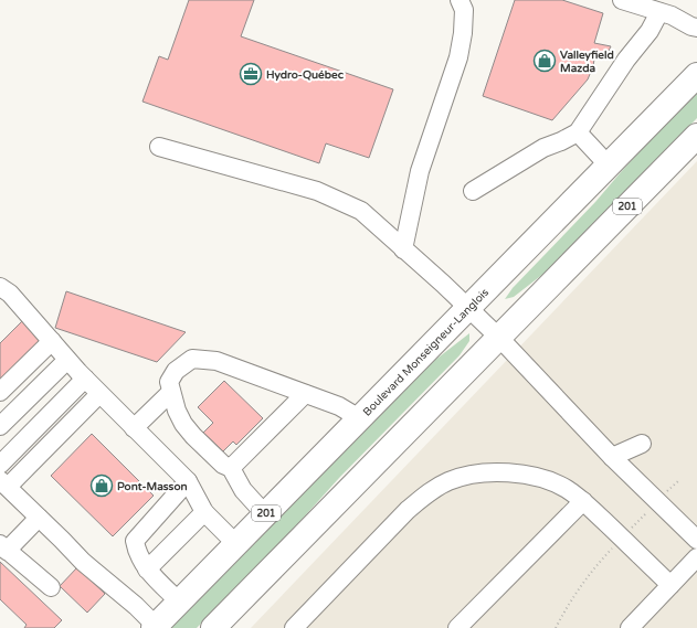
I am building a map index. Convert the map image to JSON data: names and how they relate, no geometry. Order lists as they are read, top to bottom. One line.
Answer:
{"streets":{"highway":["201","Boulevard Monseigneur-Langlois"]},"places":{"shop":["Valleyfield Mazda","Pont-Masson"],"office":["Hydro-Québec"]}}
